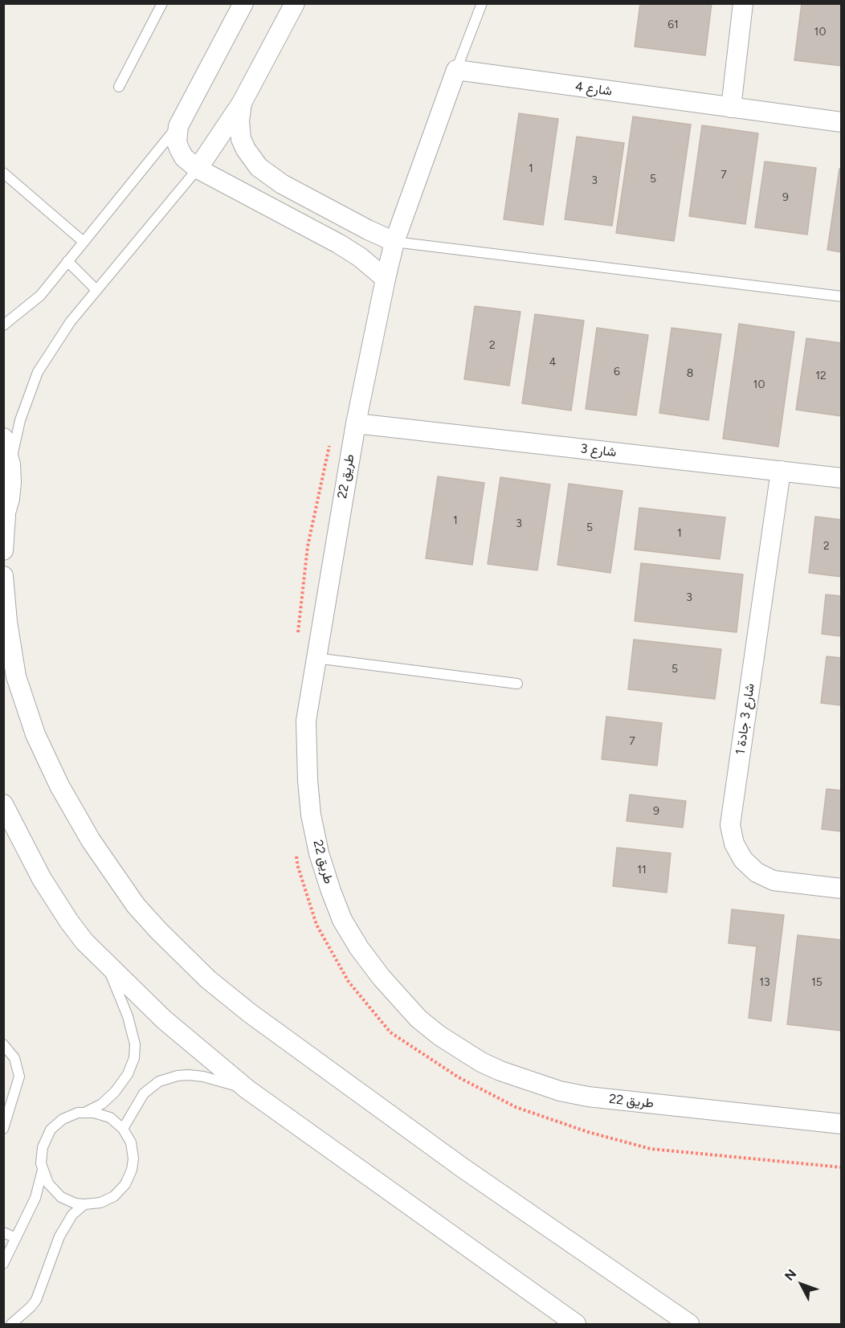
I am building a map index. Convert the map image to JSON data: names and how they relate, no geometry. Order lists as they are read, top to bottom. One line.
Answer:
{"streets":{"street":["شارع 4","شارع 3","طريق 22","شارع 3 جادة 1"]},"crossings":[["شارع 4","طريق 22"],["شارع 3","طريق 22"],["شارع 3","شارع 3 جادة 1"]],"house_numbers":["61","10","1","7","5","3","9","2","4","6","8","12","10","1","3","5","1","2","3","5","7","9","11","13","15"],"north":"top left"}
